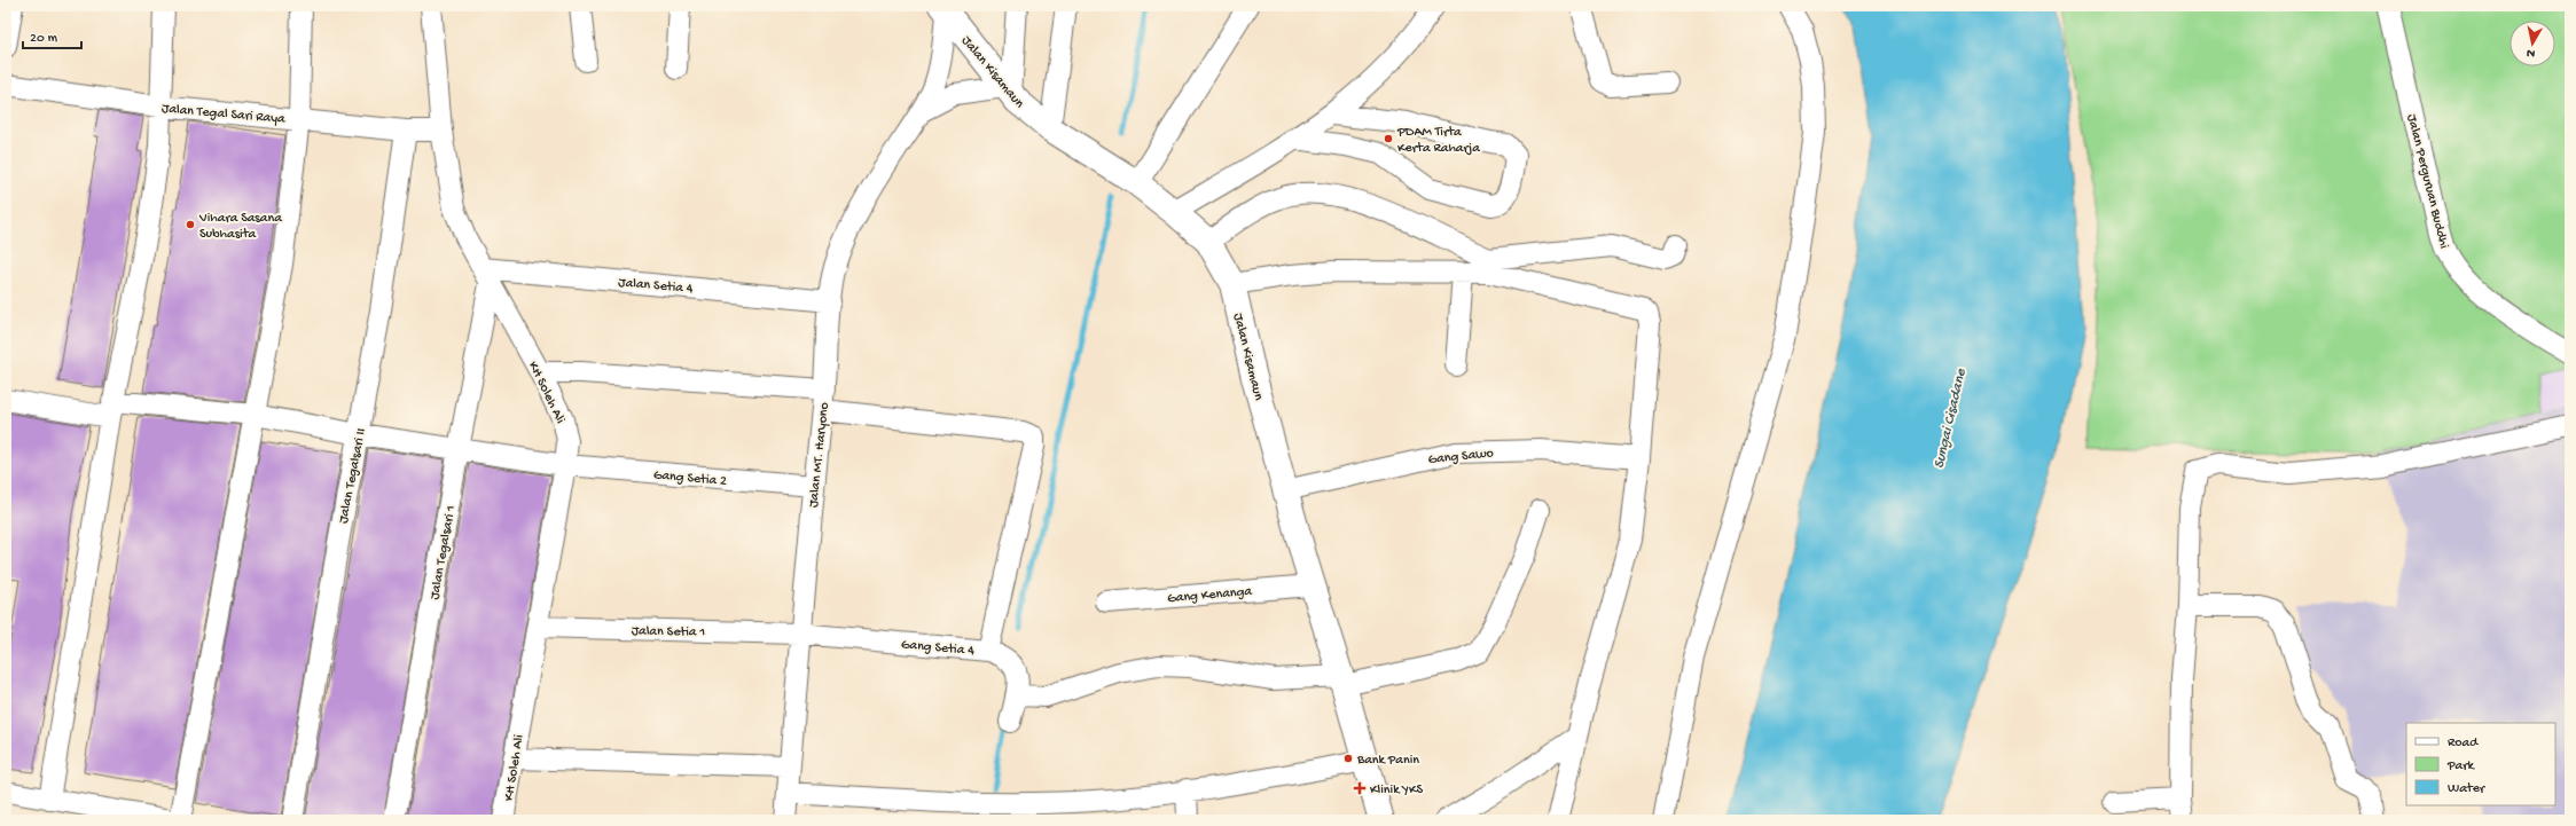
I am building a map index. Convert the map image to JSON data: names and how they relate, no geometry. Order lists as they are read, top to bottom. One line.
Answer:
{"streets":{"main road":["Jalan Kisamaun"],"street":["Jalan Tegal Sari Raya","Jalan Perguruan Buddhi","Jalan Setia 4","KH Soleh Ali","Jalan MT. Haryono","Gang Sawo","Jalan Tegalsari II","Gang Setia 2","Jalan Tegalsari 1","Gang Kenanga","Jalan Setia 1","Gang Setia 4"]},"crossings":[["Jalan Kisamaun","Jalan MT. Haryono"],["Jalan Kisamaun","Gang Sawo"],["Jalan Kisamaun","Gang Kenanga"],["Jalan Tegal Sari Raya","KH Soleh Ali"],["Jalan Tegal Sari Raya","Jalan Tegalsari II"],["Jalan Setia 4","KH Soleh Ali"],["Jalan Setia 4","Jalan MT. Haryono"],["Jalan Setia 4","Jalan Tegalsari 1"],["KH Soleh Ali","Gang Setia 2"],["KH Soleh Ali","Jalan Tegalsari 1"],["KH Soleh Ali","Jalan Setia 1"],["Jalan MT. Haryono","Gang Setia 2"],["Jalan MT. Haryono","Jalan Setia 1"],["Jalan MT. Haryono","Gang Setia 4"],["Jalan Tegalsari II","Gang Setia 2"],["Gang Setia 2","Jalan Tegalsari 1"],["Jalan Setia 1","Gang Setia 4"]],"water":["Sungai Cisadane"],"places":{"other":["PDAM Tirta Kerta Raharja","Vihara Sasana Subhasita","Bank Panin"],"health":["Klinik YKS"]},"legend":["Road","Park","Water"],"scale_bar":"20 m","north":"bottom"}
